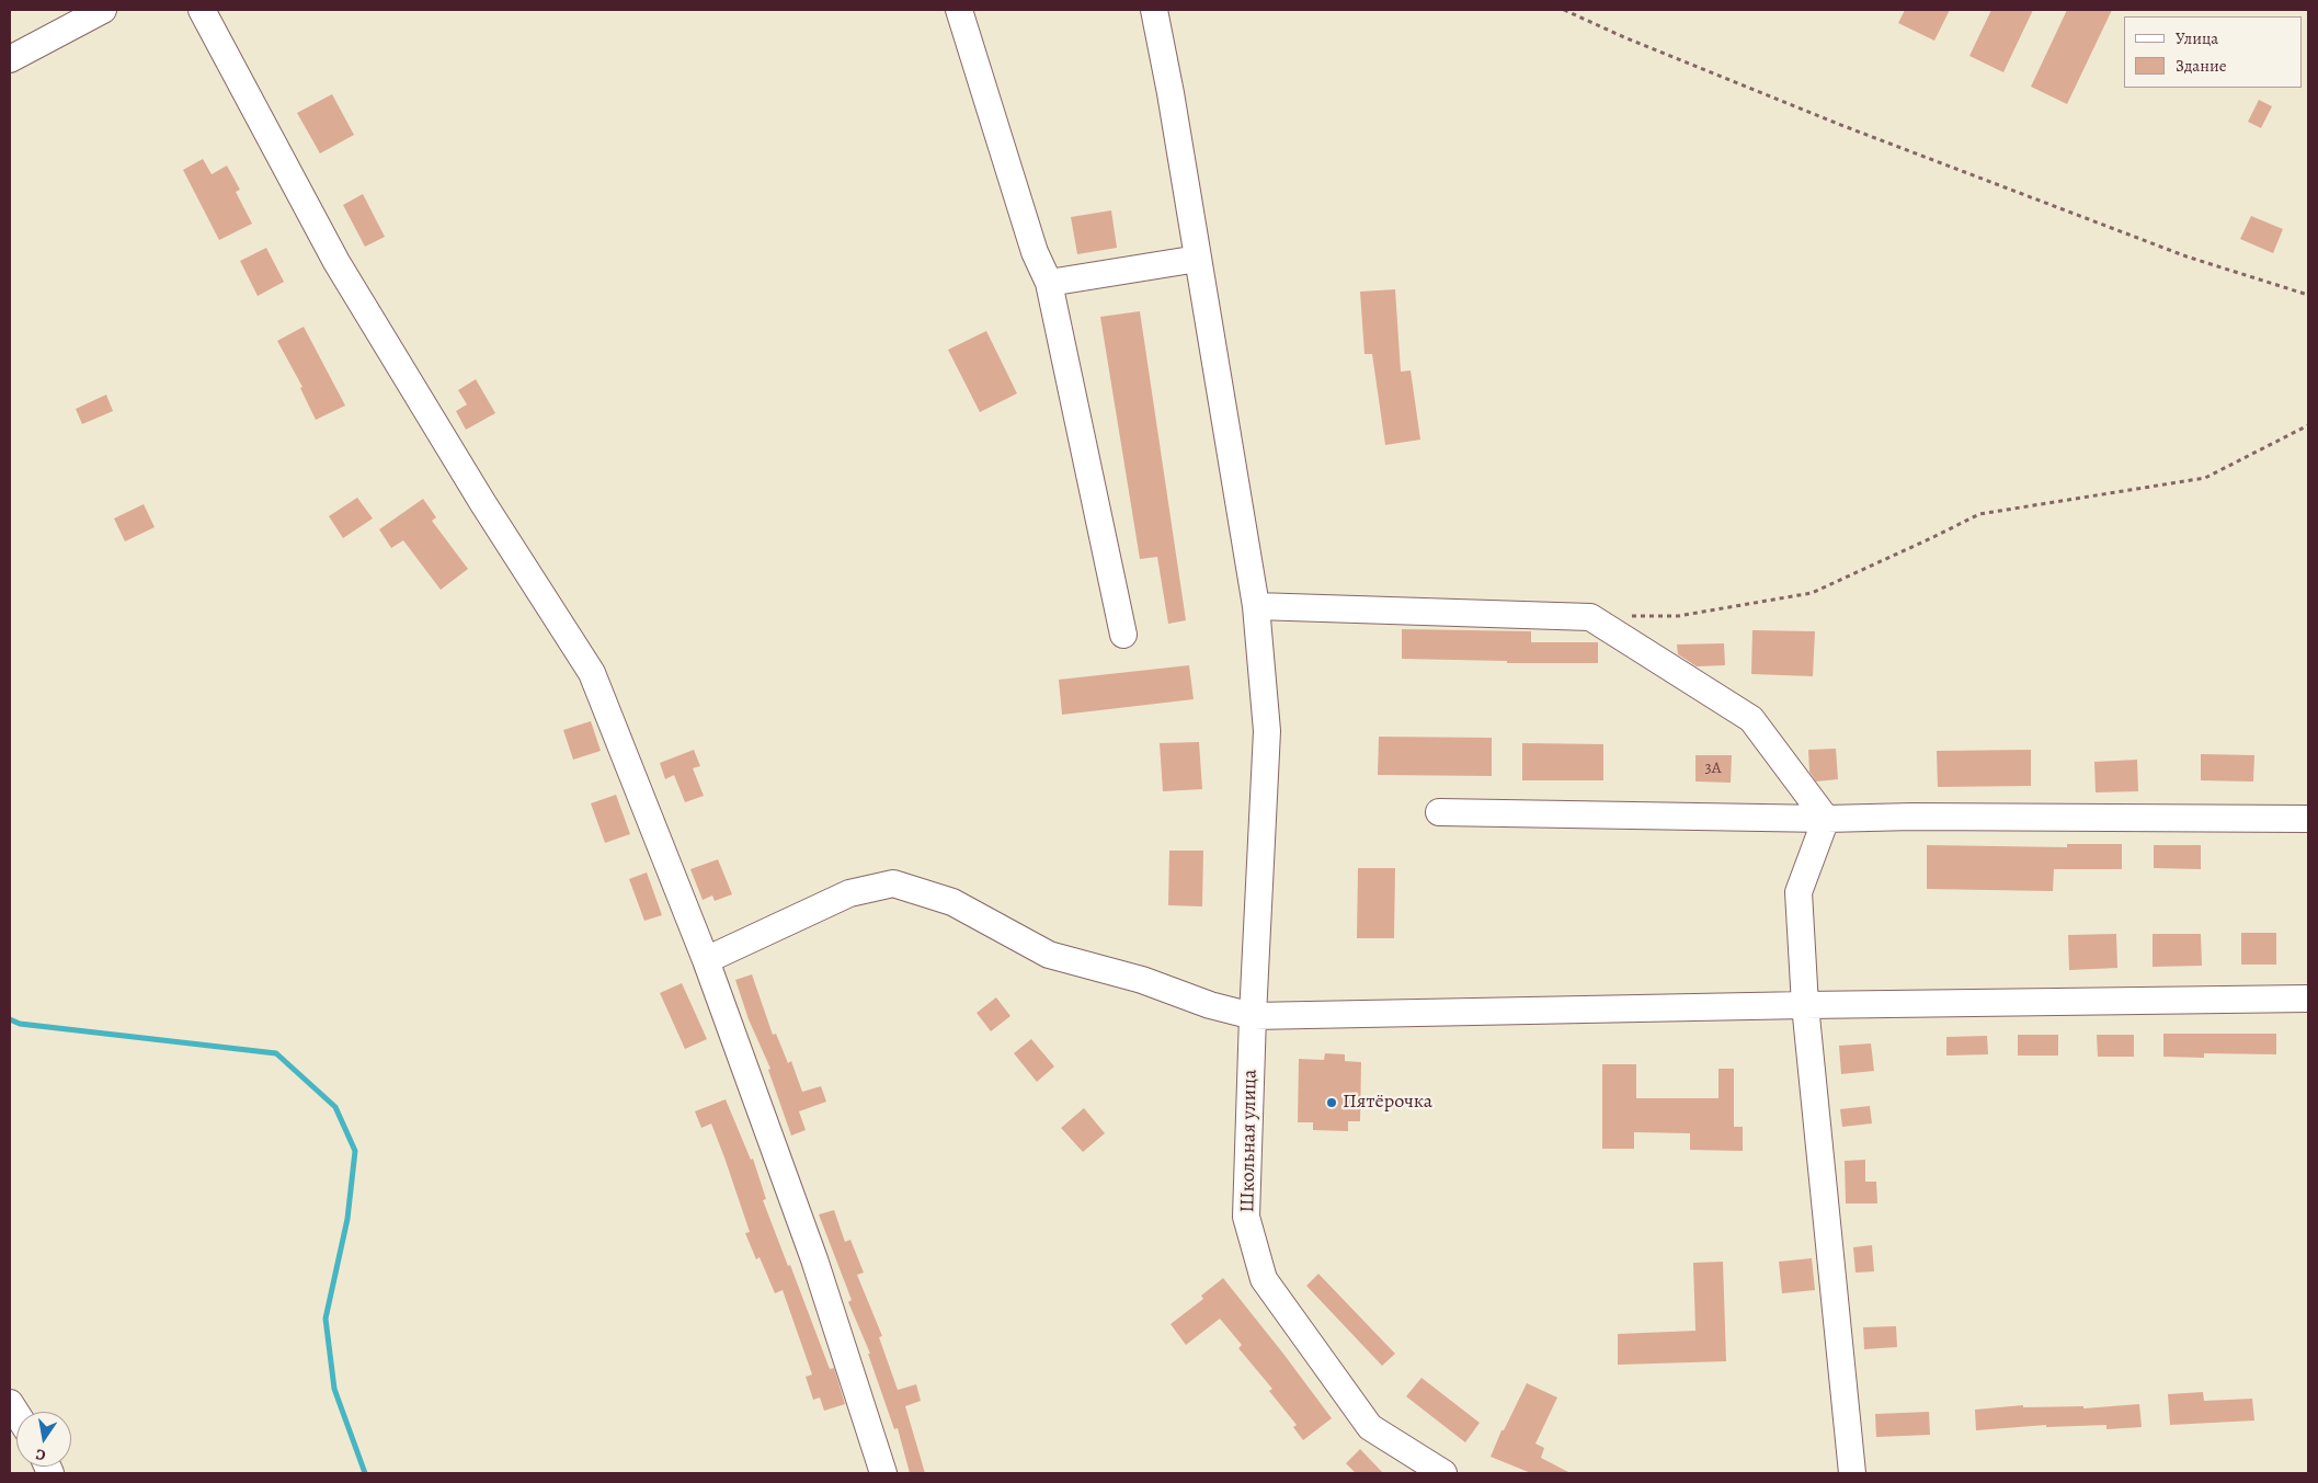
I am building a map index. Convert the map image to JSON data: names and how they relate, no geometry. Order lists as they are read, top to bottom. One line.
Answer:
{"streets":{"street":["Школьная улица"]},"places":["Пятёрочка"],"house_numbers":["3А"],"legend":["Улица","Здание"],"north":"bottom"}
